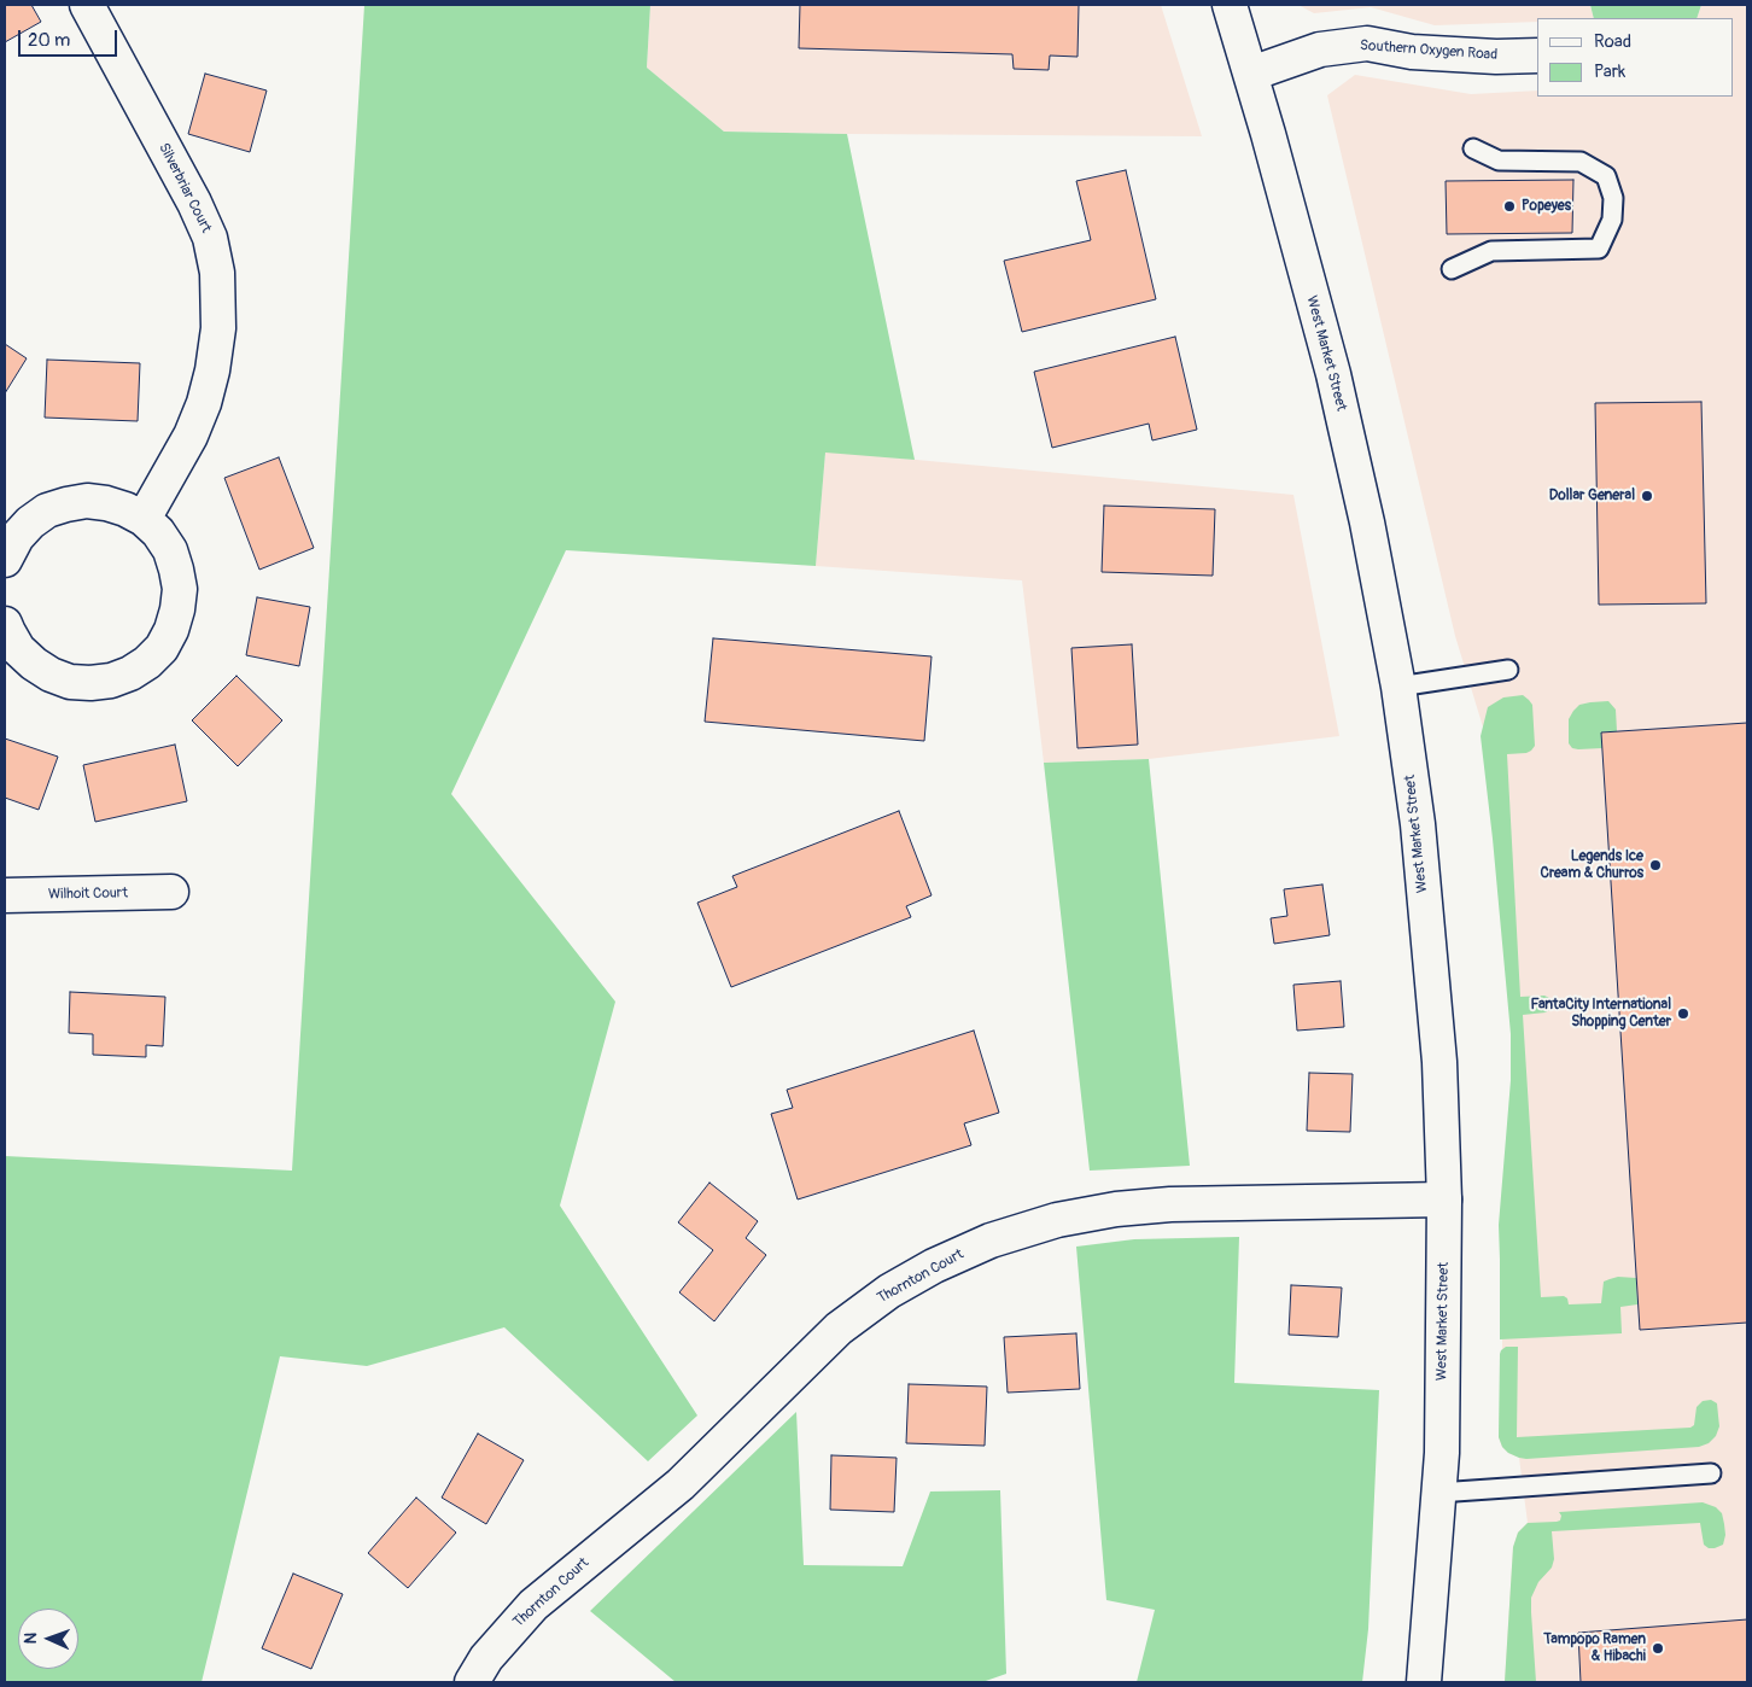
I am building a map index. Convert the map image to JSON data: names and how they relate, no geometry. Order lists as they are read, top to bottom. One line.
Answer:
{"streets":{"street":["Southern Oxygen Road","Silverbriar Court","West Market Street","Wilhoit Court","Thornton Court"]},"crossings":[["Southern Oxygen Road","West Market Street"],["West Market Street","Thornton Court"]],"places":["Popeyes","Dollar General","Legends Ice Cream & Churros","FantaCity International Shopping Center","Tampopo Ramen & Hibachi"],"legend":["Road","Park"],"scale_bar":"20 m","north":"left"}
